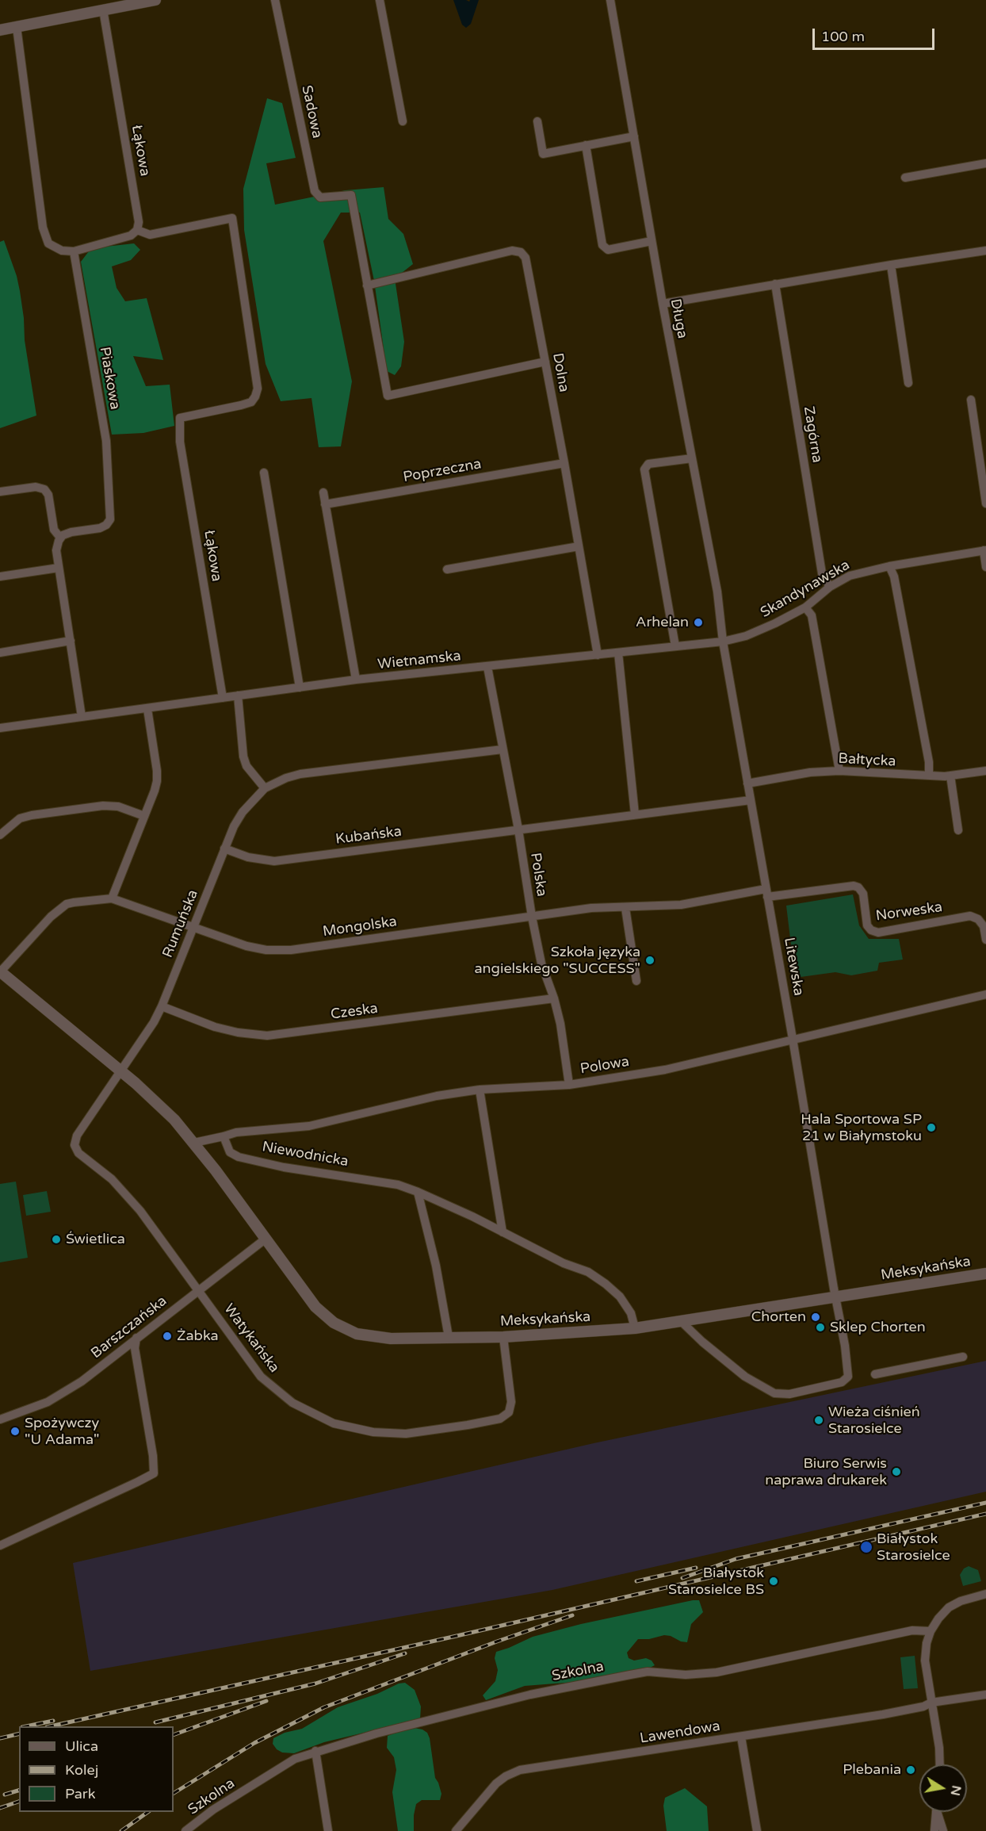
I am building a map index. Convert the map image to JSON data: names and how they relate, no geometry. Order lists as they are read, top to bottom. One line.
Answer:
{"streets":{"street":["Sadowa","Łąkowa","Długa","Dolna","Piaskowa","Zagórna","Poprzeczna","Skandynawska","Wietnamska","Bałtycka","Kubańska","Polska","Norweska","Rumuńska","Mongolska","Litewska","Czeska","Polowa","Niewodnicka","Meksykańska","Barszczańska","Watykańska","Szkolna","Lawendowa"]},"crossings":[["Sadowa","Dolna"],["Łąkowa","Wietnamska"],["Długa","Skandynawska"],["Długa","Wietnamska"],["Długa","Litewska"],["Dolna","Poprzeczna"],["Dolna","Wietnamska"],["Zagórna","Skandynawska"],["Skandynawska","Wietnamska"],["Skandynawska","Litewska"],["Wietnamska","Polska"],["Wietnamska","Litewska"],["Bałtycka","Litewska"],["Kubańska","Polska"],["Kubańska","Rumuńska"],["Kubańska","Litewska"],["Polska","Rumuńska"],["Polska","Mongolska"],["Polska","Czeska"],["Polska","Polowa"],["Norweska","Mongolska"],["Norweska","Litewska"],["Rumuńska","Mongolska"],["Rumuńska","Czeska"],["Rumuńska","Watykańska"],["Mongolska","Litewska"],["Litewska","Polowa"],["Litewska","Meksykańska"],["Polowa","Niewodnicka"],["Niewodnicka","Meksykańska"],["Meksykańska","Barszczańska"],["Meksykańska","Watykańska"],["Barszczańska","Watykańska"]],"places":["Arhelan","Szkoła języka angielskiego \"SUCCESS\"","Hala Sportowa SP 21 w Białymstoku","Świetlica","Chorten","Sklep Chorten","Żabka","Wieża ciśnień Starosielce","Spożywczy \"U Adama\"","Biuro Serwis naprawa drukarek","Białystok Starosielce","Białystok Starosielce BS","Plebania"],"legend":["Ulica","Kolej","Park"],"scale_bar":"100 m","north":"right"}
